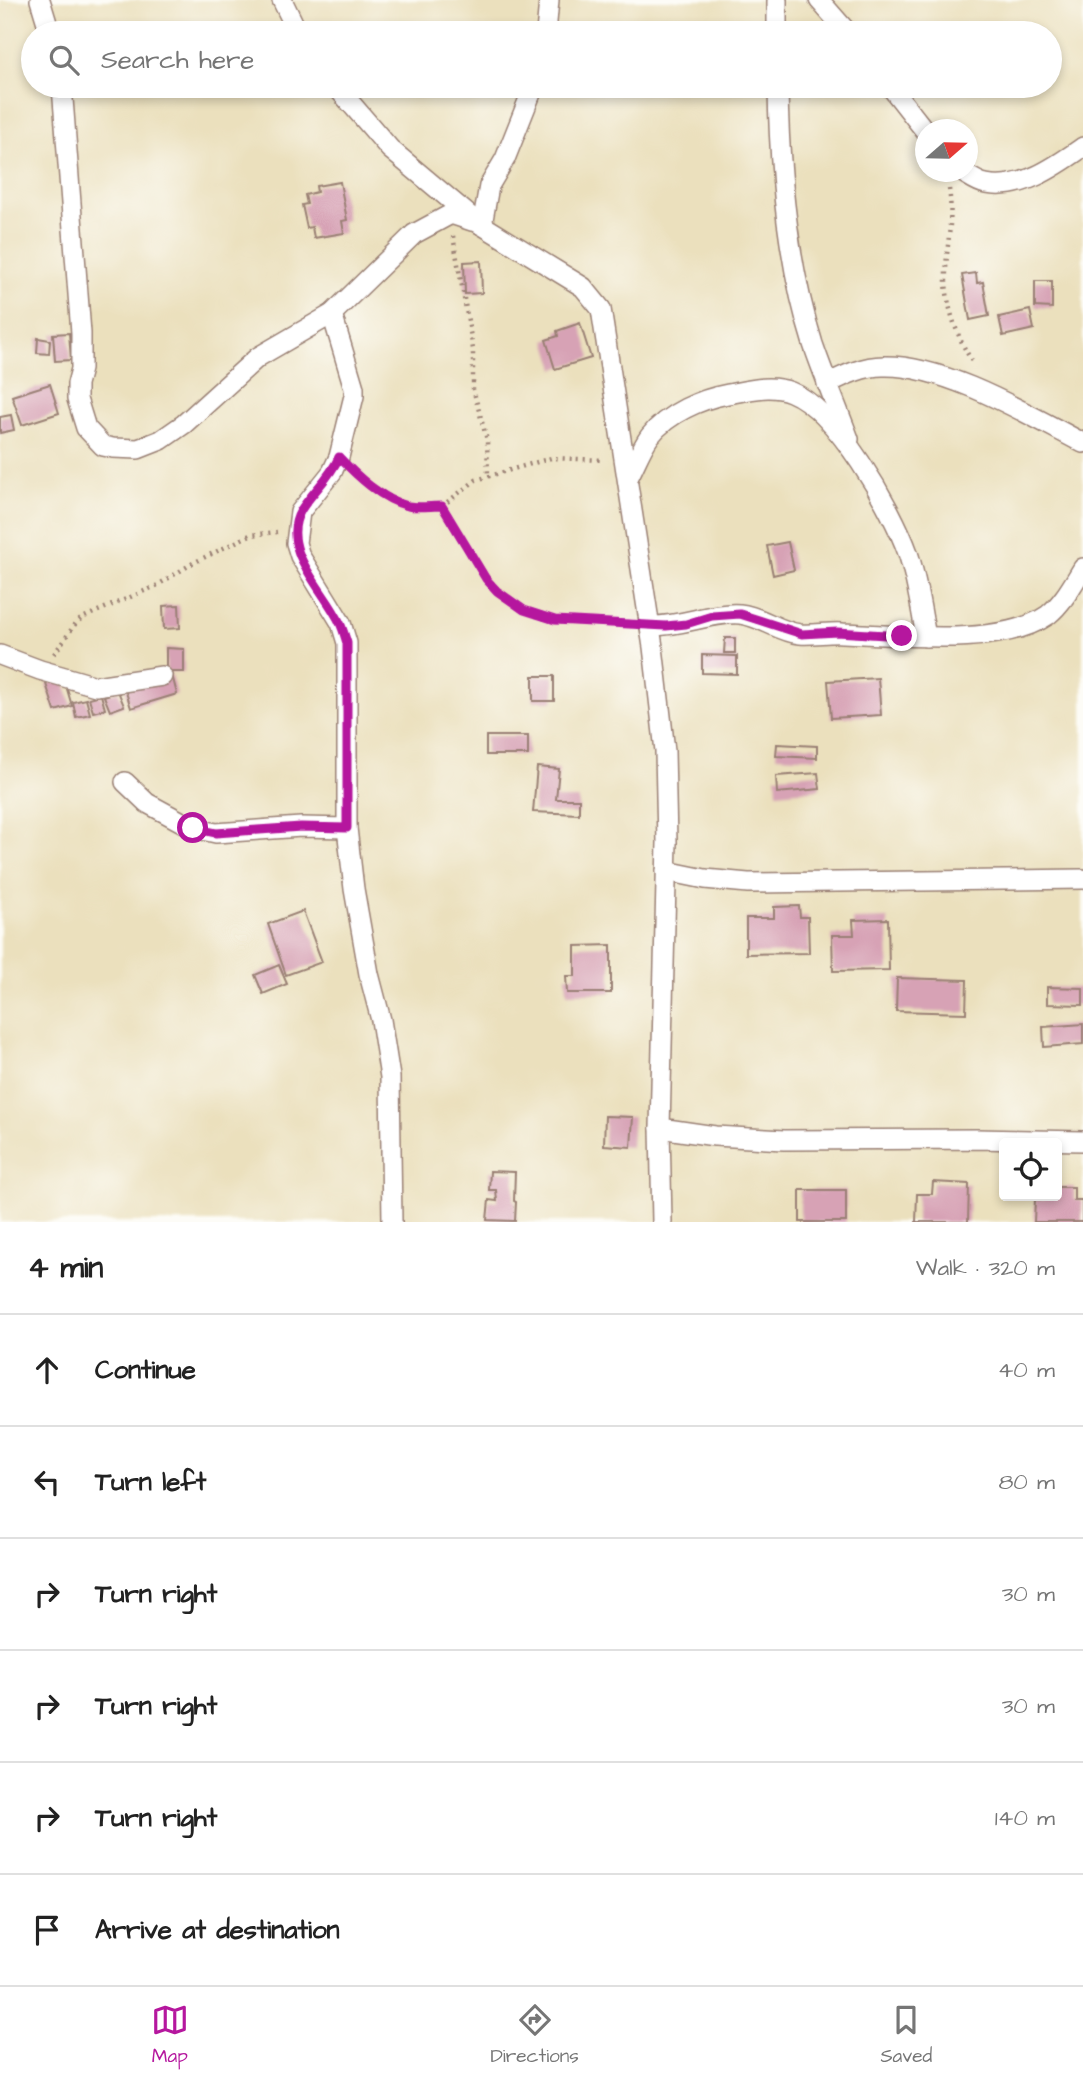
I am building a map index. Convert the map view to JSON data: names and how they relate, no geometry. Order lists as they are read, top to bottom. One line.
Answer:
{"north":"right","page":{"search":"Search here","heading":["4 min","Walk · 320 m"],"list":[["Continue","40 m"],["Turn left","80 m"],["Turn right","30 m"],["Turn right","30 m"],["Turn right","140 m"],"Arrive at destination"],"nav":["Map","Directions","Saved"]}}
